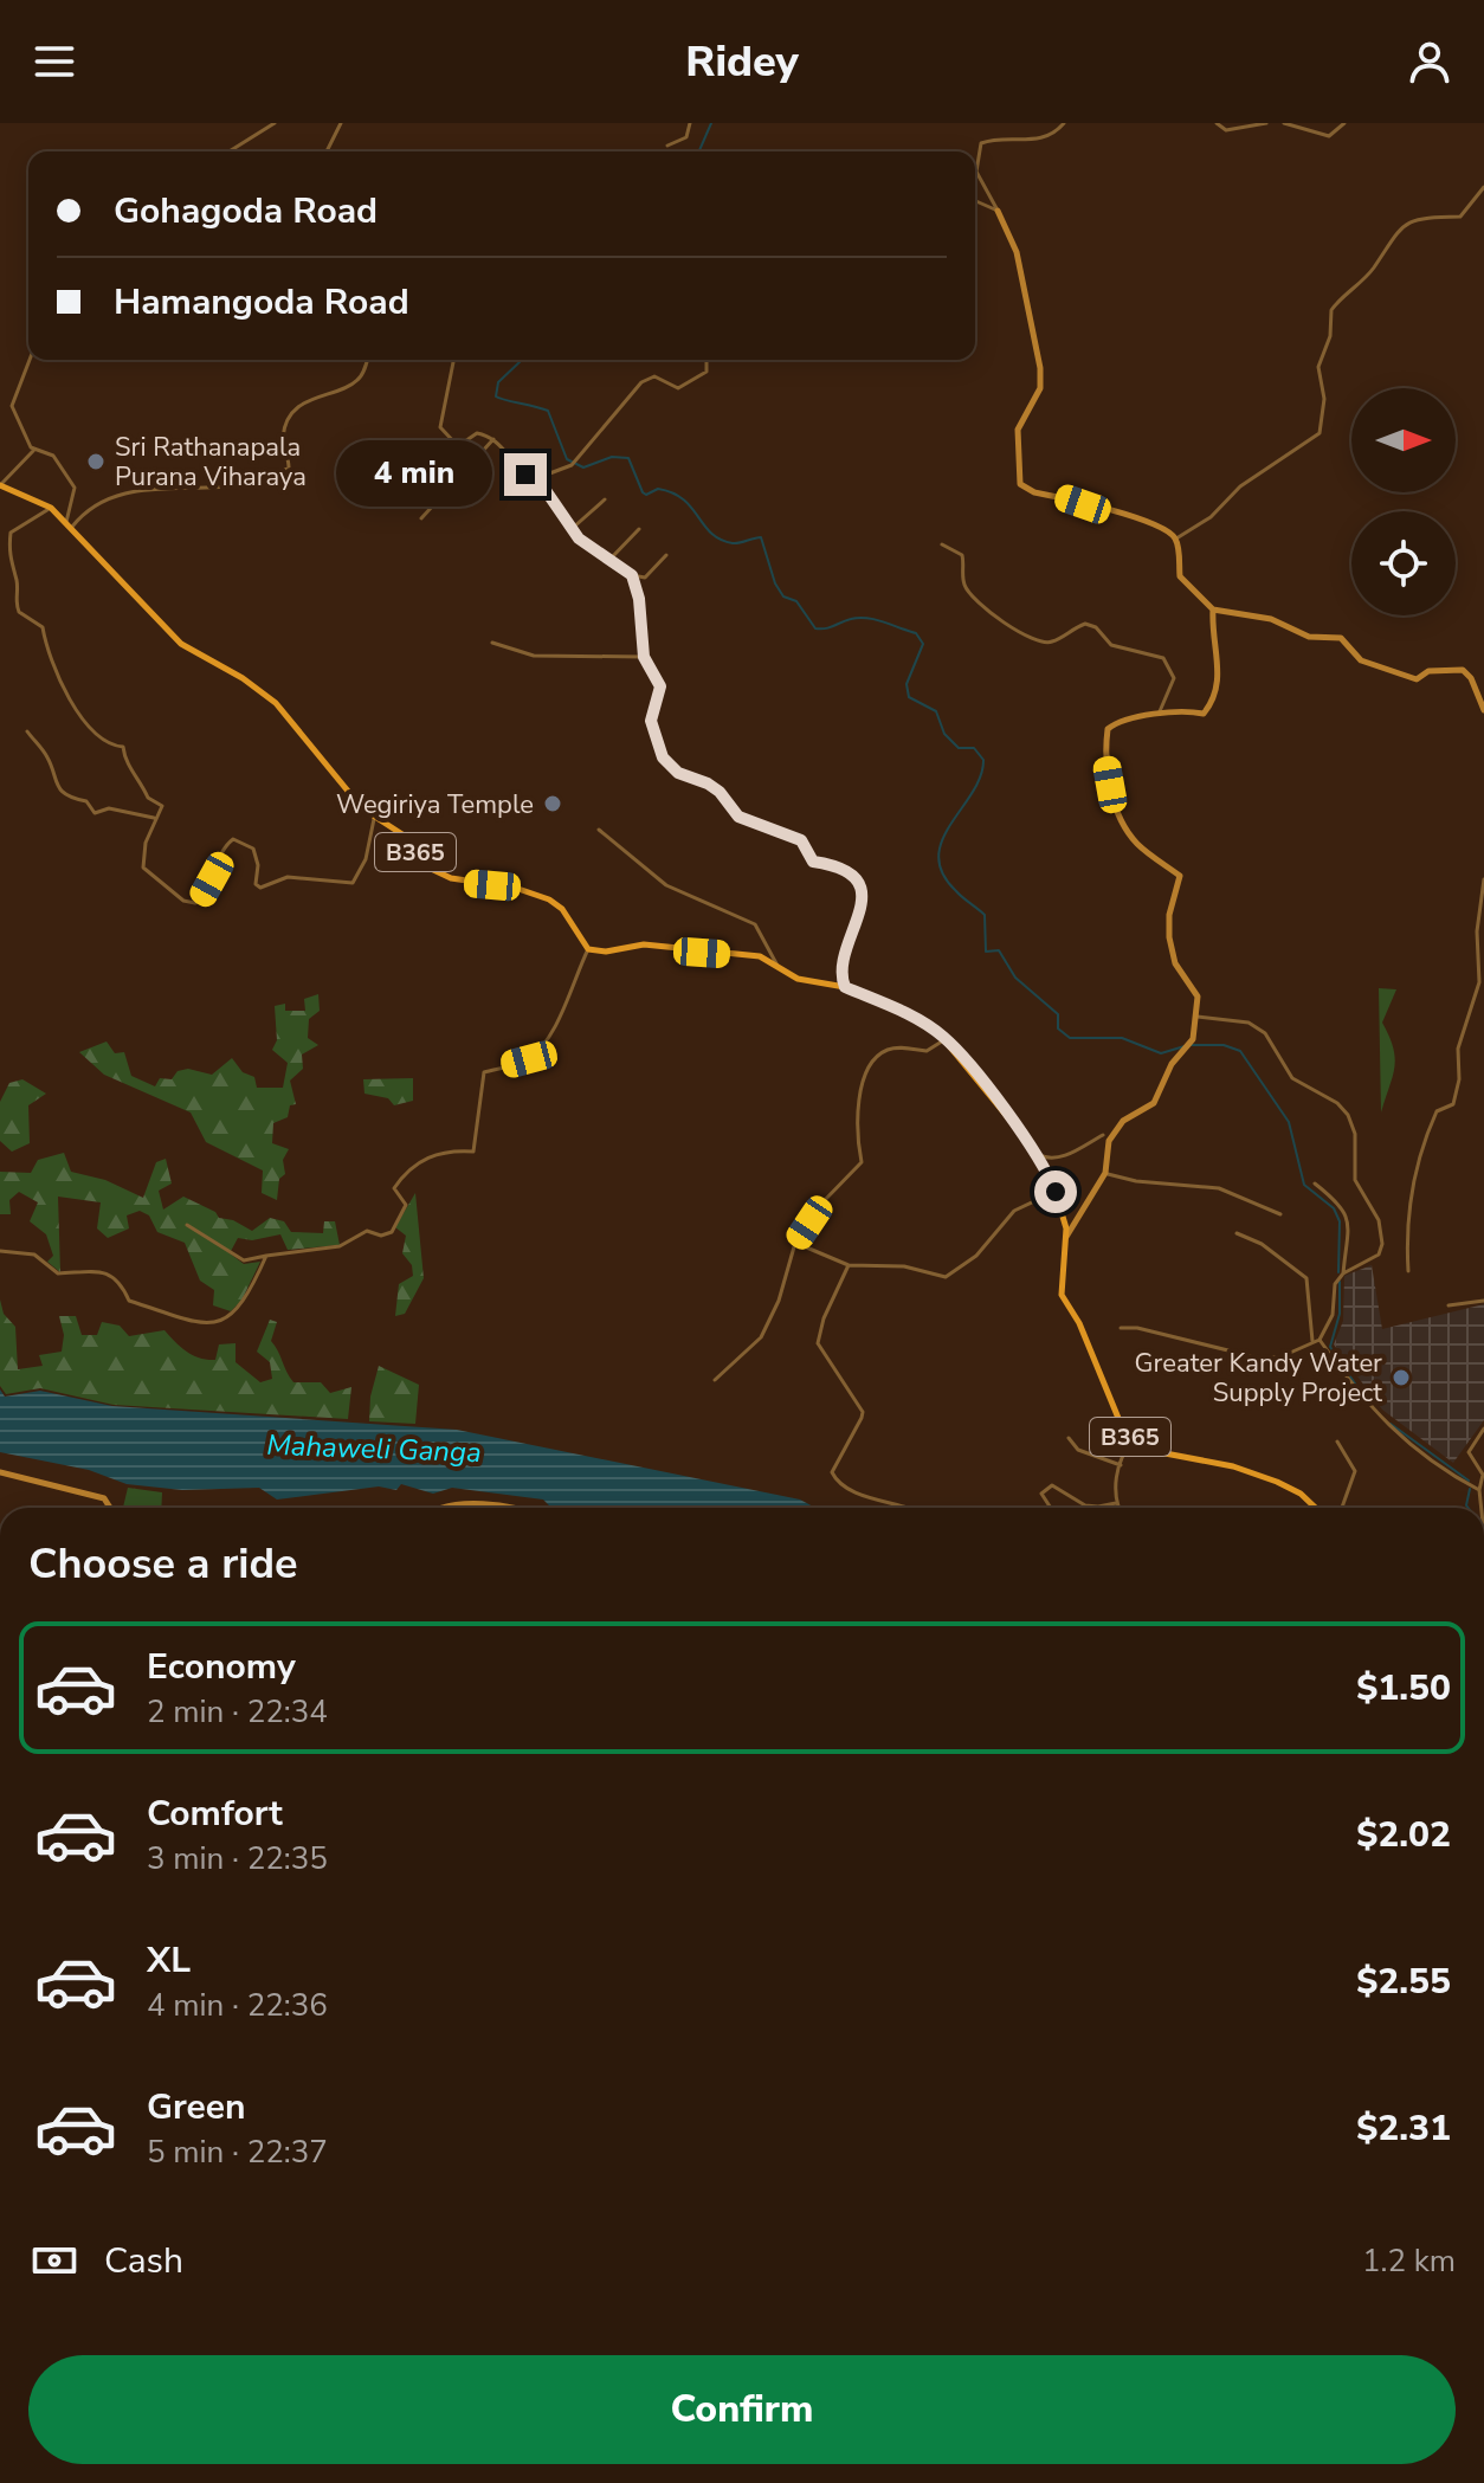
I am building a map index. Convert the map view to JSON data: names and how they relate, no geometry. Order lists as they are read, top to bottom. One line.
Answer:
{"streets":{"main road":["B365"]},"water":["Mahaweli Ganga"],"places":["Sri Rathanapala Purana Viharaya","Wegiriya Temple","Greater Kandy Water Supply Project"],"north":"right","page":{"header":"Ridey","banner":["Gohagoda Road","Hamangoda Road"],"bubble":"4 min","heading":"Choose a ride","list":[{"name":"Economy","note":"2 min · 22:34","value":"$1.50"},{"name":"Comfort","note":"3 min · 22:35","value":"$2.02"},{"name":"XL","note":"4 min · 22:36","value":"$2.55"},{"name":"Green","note":"5 min · 22:37","value":"$2.31"}],"pay":["Cash","1.2 km"],"buttons":"Confirm"}}
